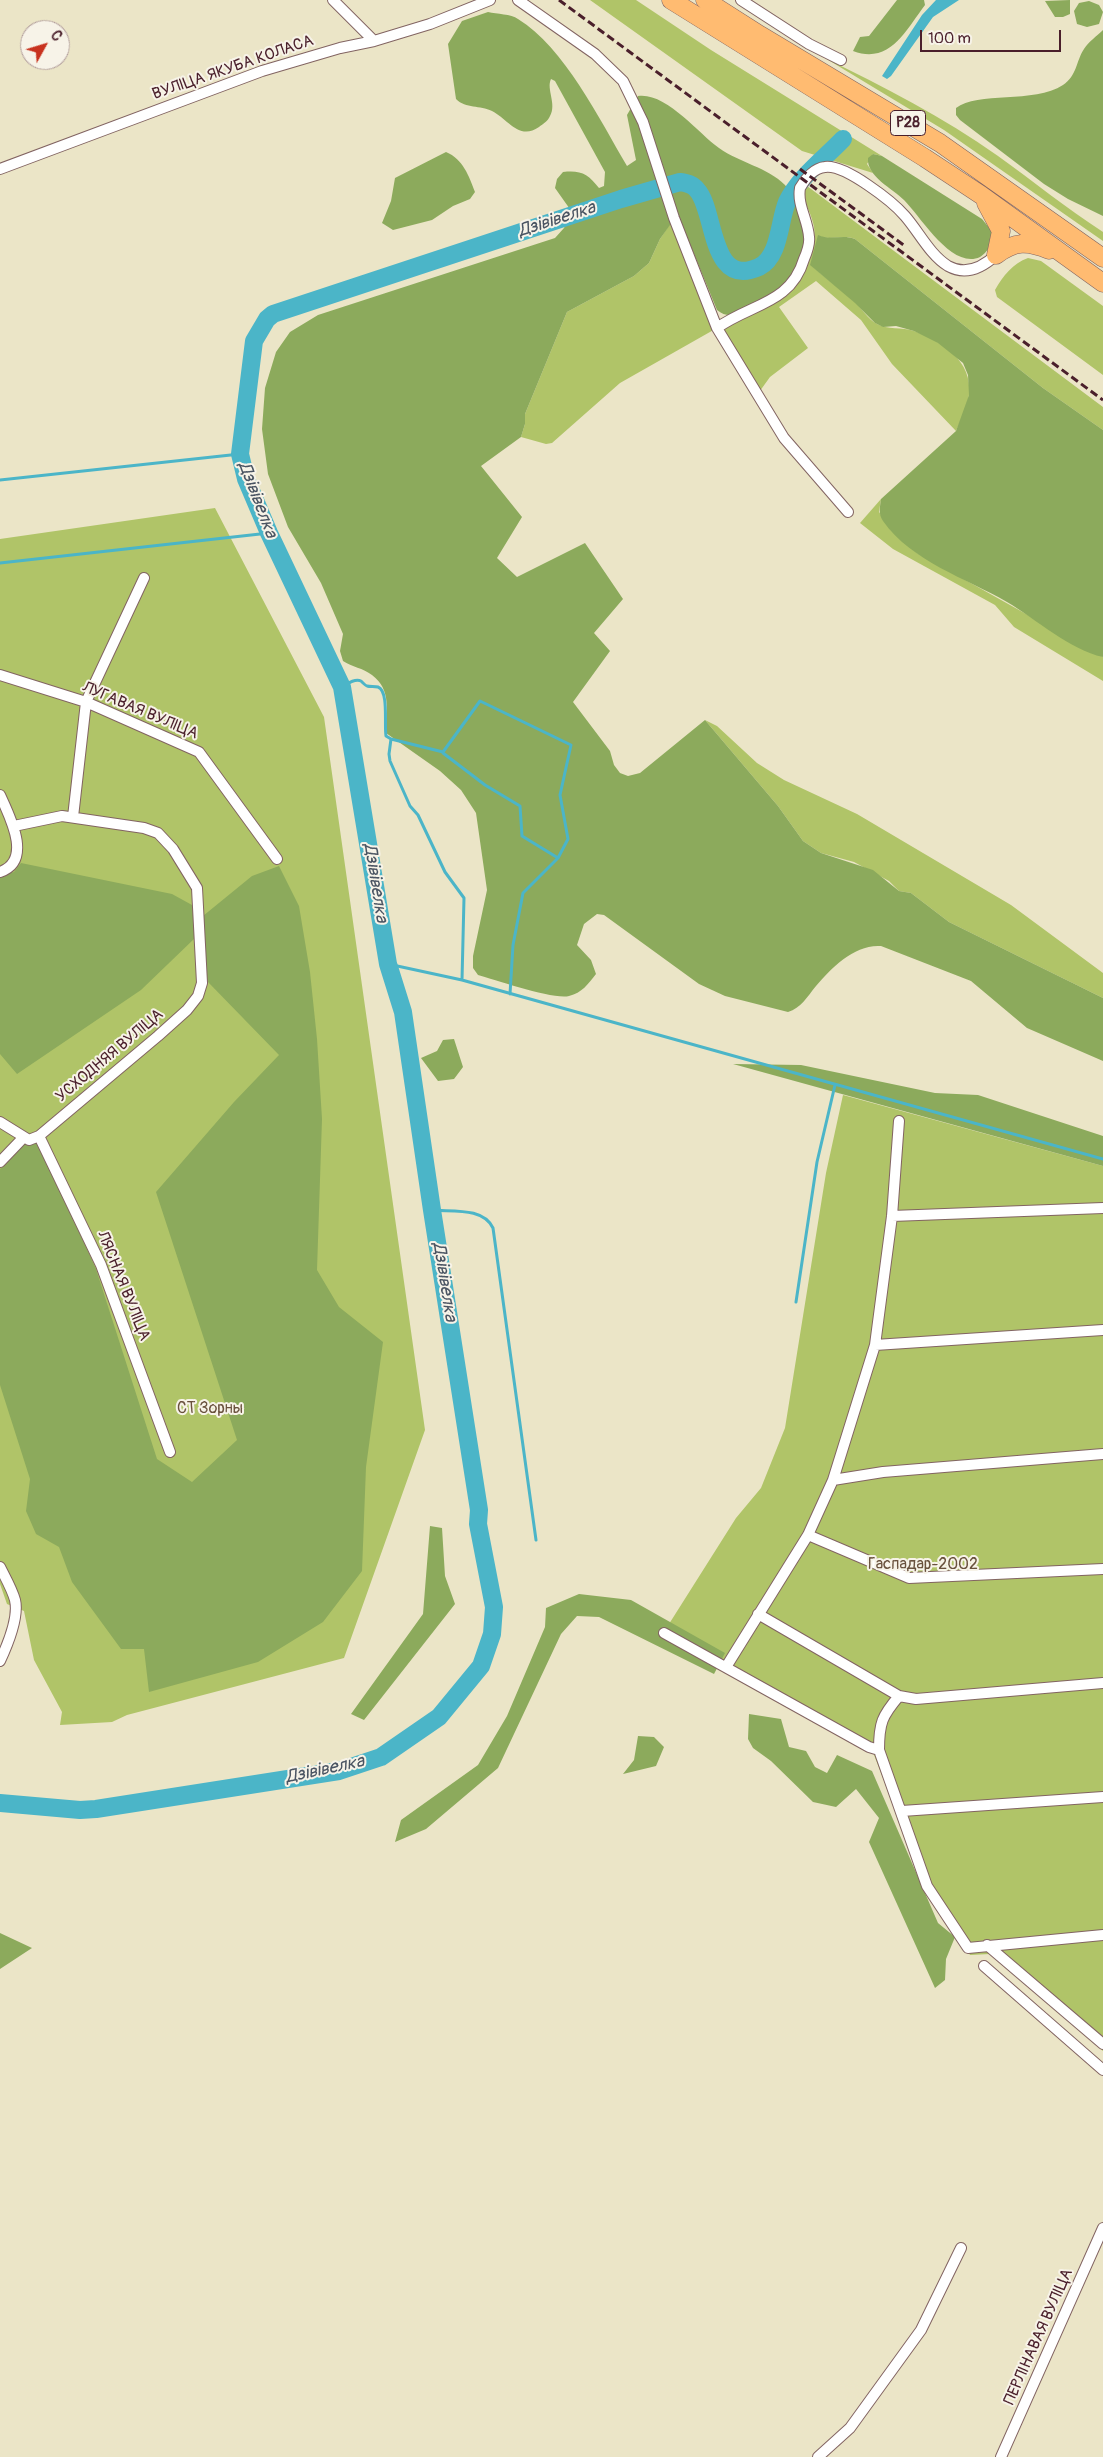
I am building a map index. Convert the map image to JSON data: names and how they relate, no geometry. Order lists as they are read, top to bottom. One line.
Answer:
{"streets":{"highway":["Р28"],"street":["ВУЛІЦА ЯКУБА КОЛАСА","ЛУГАВАЯ ВУЛІЦА","УСХОДНЯЯ ВУЛІЦА","ЛЯСНАЯ ВУЛІЦА","ПЕРЛІНАВАЯ ВУЛІЦА"]},"crossings":[["УСХОДНЯЯ ВУЛІЦА","ЛЯСНАЯ ВУЛІЦА"]],"water":["Дзівівелка"],"parks":["СТ Зорны","Гаспадар-2002"],"scale_bar":"100 m","north":"top right"}
